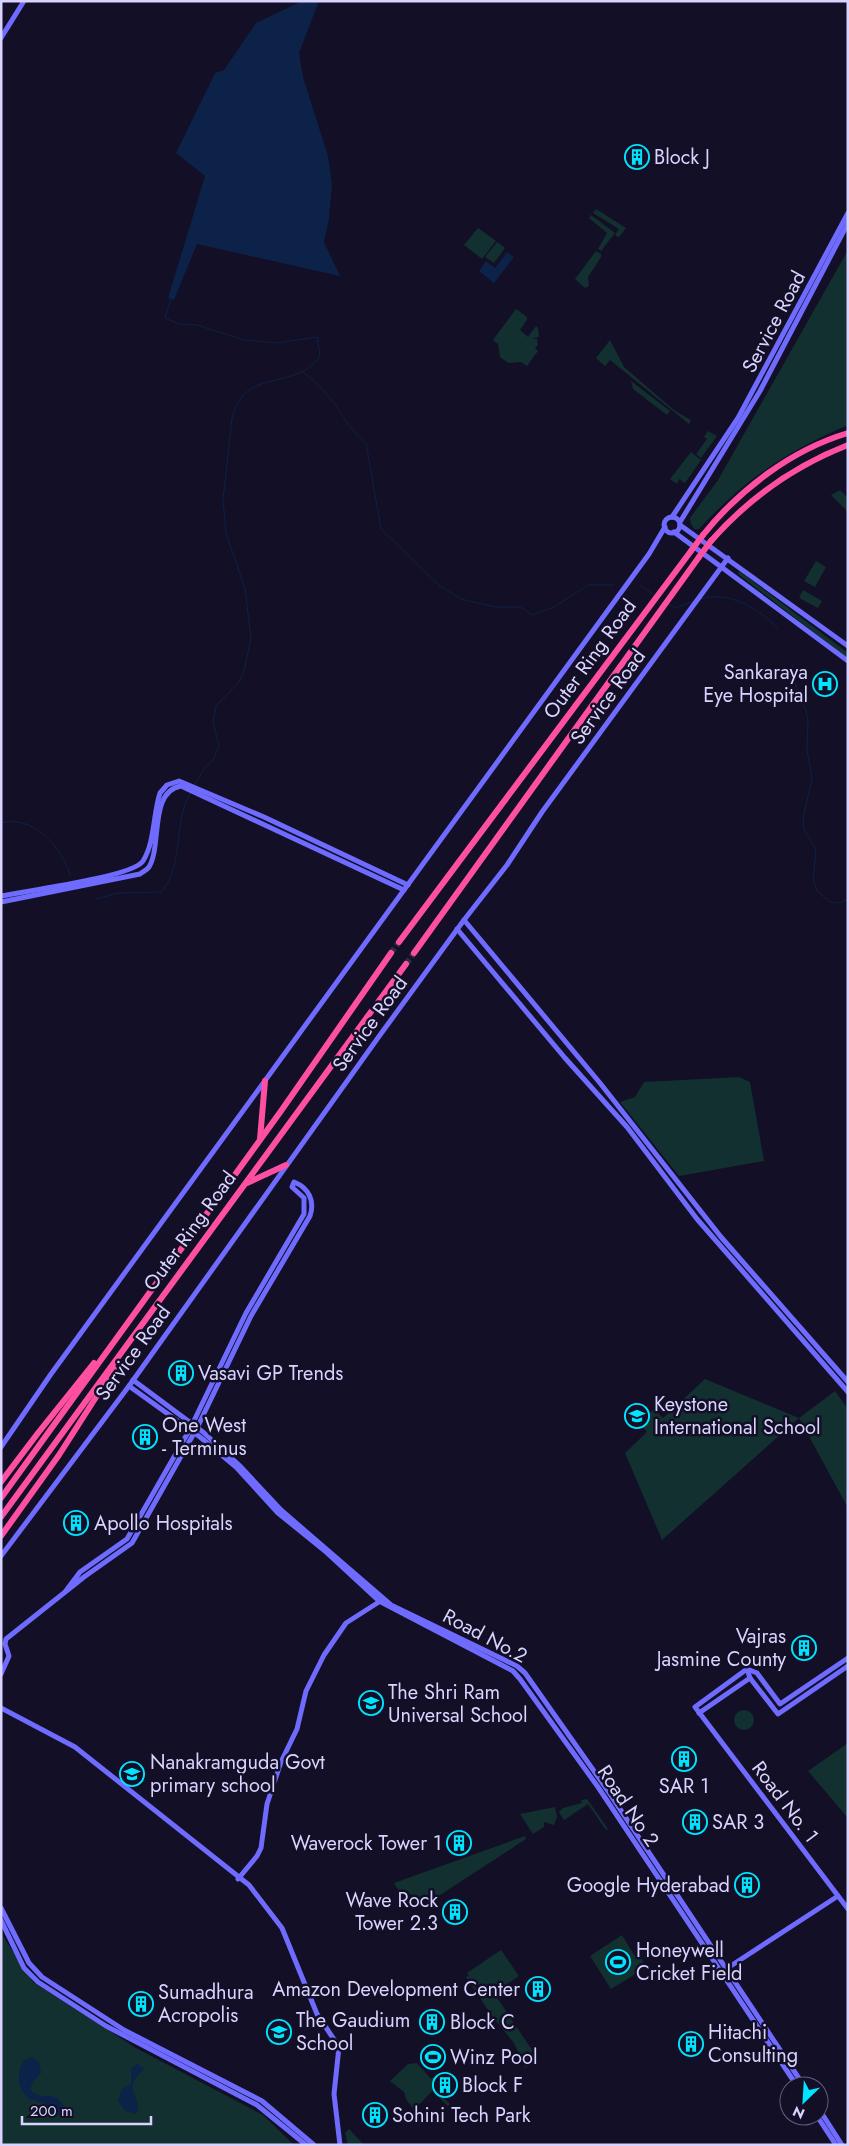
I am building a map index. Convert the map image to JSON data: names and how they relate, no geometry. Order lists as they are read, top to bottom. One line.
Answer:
{"streets":{"highway":["Outer Ring Road"],"main road":["Service Road","Road No.2","Road No. 1","Road No 2"]},"crossings":[["Road No.2","Road No 2"]],"places":{"building":["Block J","Vasavi GP Trends","One West - Terminus","Apollo Hospitals","Vajras Jasmine County","SAR 1","SAR 3","Waverock Tower 1","Google Hyderabad","Wave Rock Tower 2.3","Amazon Development Center","Sumadhura Acropolis","Block C","Hitachi Consulting","Block F","Sohini Tech Park"],"hospital":["Sankaraya Eye Hospital"],"school or university":["Keystone International School","The Shri Ram Universal School","Nanakramguda Govt primary school","The Gaudium School"],"sports":["Honeywell Cricket Field","Winz Pool"]},"scale_bar":"200 m","north":"bottom left"}
